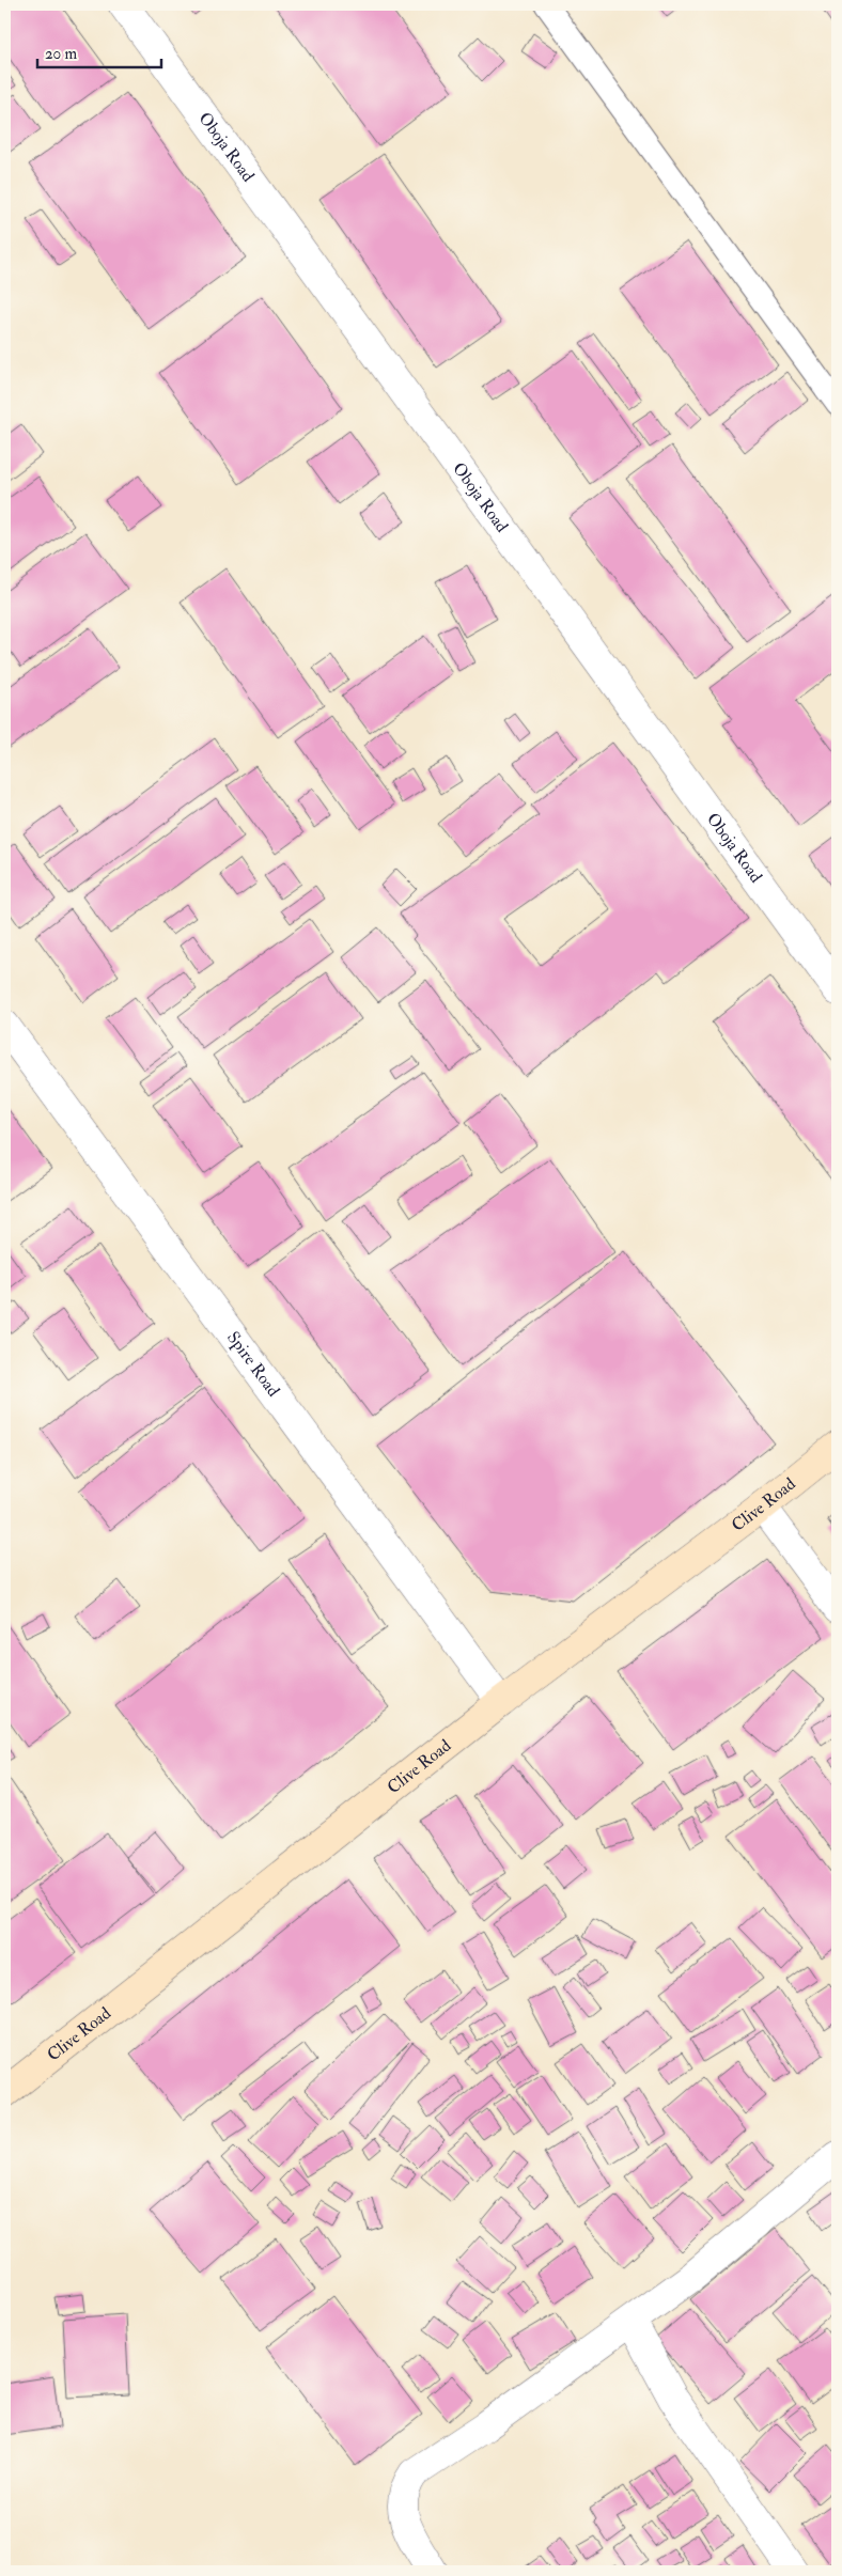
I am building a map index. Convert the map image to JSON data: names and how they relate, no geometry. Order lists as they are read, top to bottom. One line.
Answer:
{"streets":{"street":["Oboja Road","Spire Road","Clive Road"]},"crossings":[["Spire Road","Clive Road"]],"scale_bar":"20 m"}
